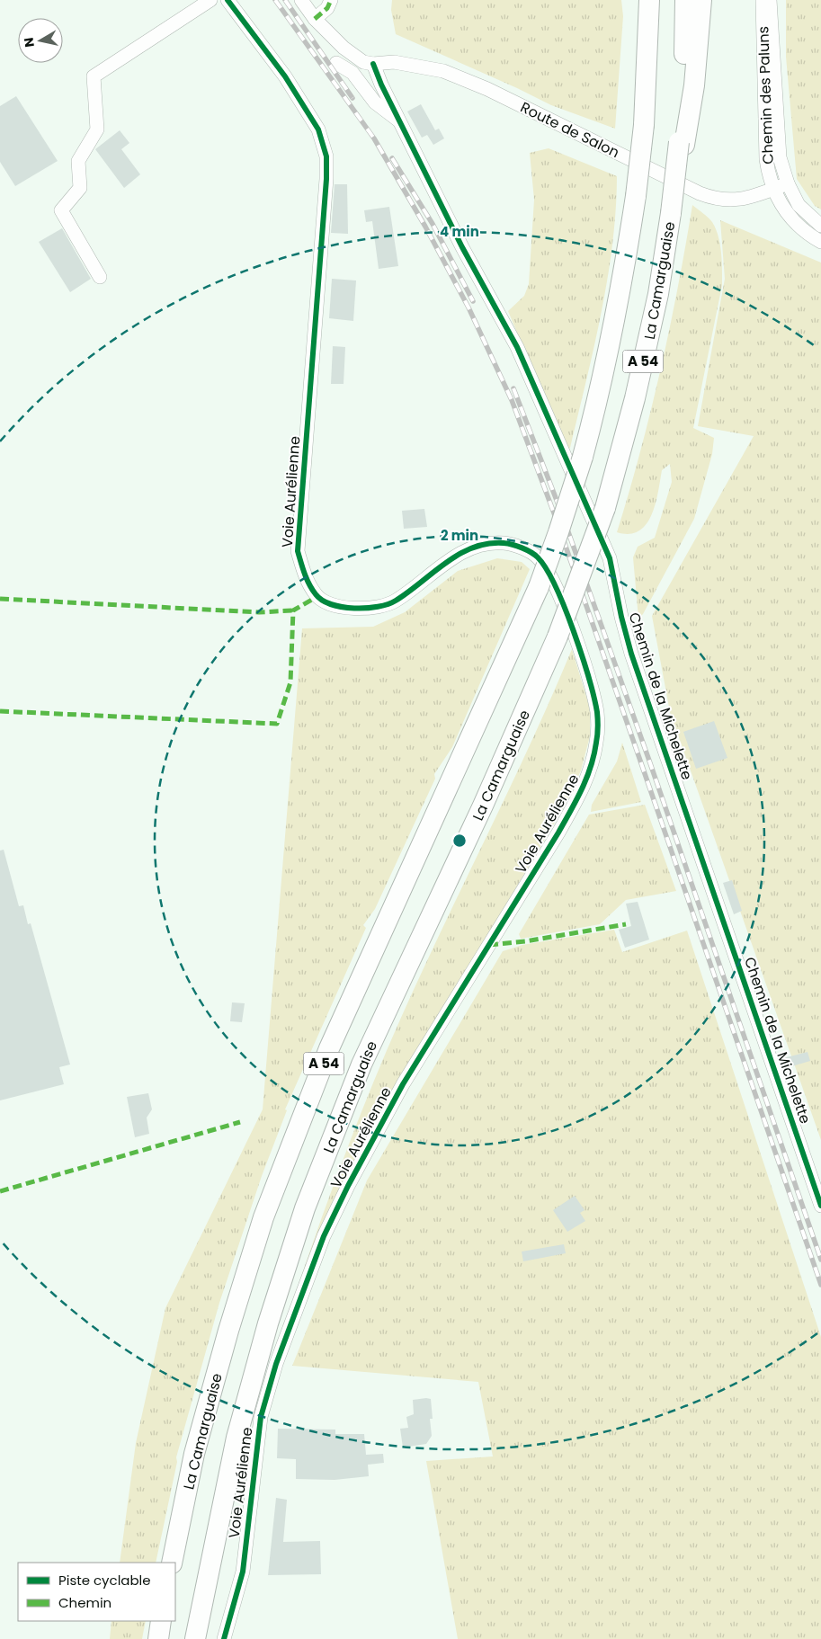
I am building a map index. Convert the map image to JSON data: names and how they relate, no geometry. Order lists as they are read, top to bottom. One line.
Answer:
{"streets":{"highway":["La Camarguaise","A 54"],"street":["Chemin des Paluns","Route de Salon","Voie Aurélienne","Chemin de la Michelette"]},"crossings":[["Chemin des Paluns","Route de Salon"],["Route de Salon","Chemin de la Michelette"]],"legend":["Piste cyclable","Chemin"],"north":"left","rings":["4 min","2 min"]}
